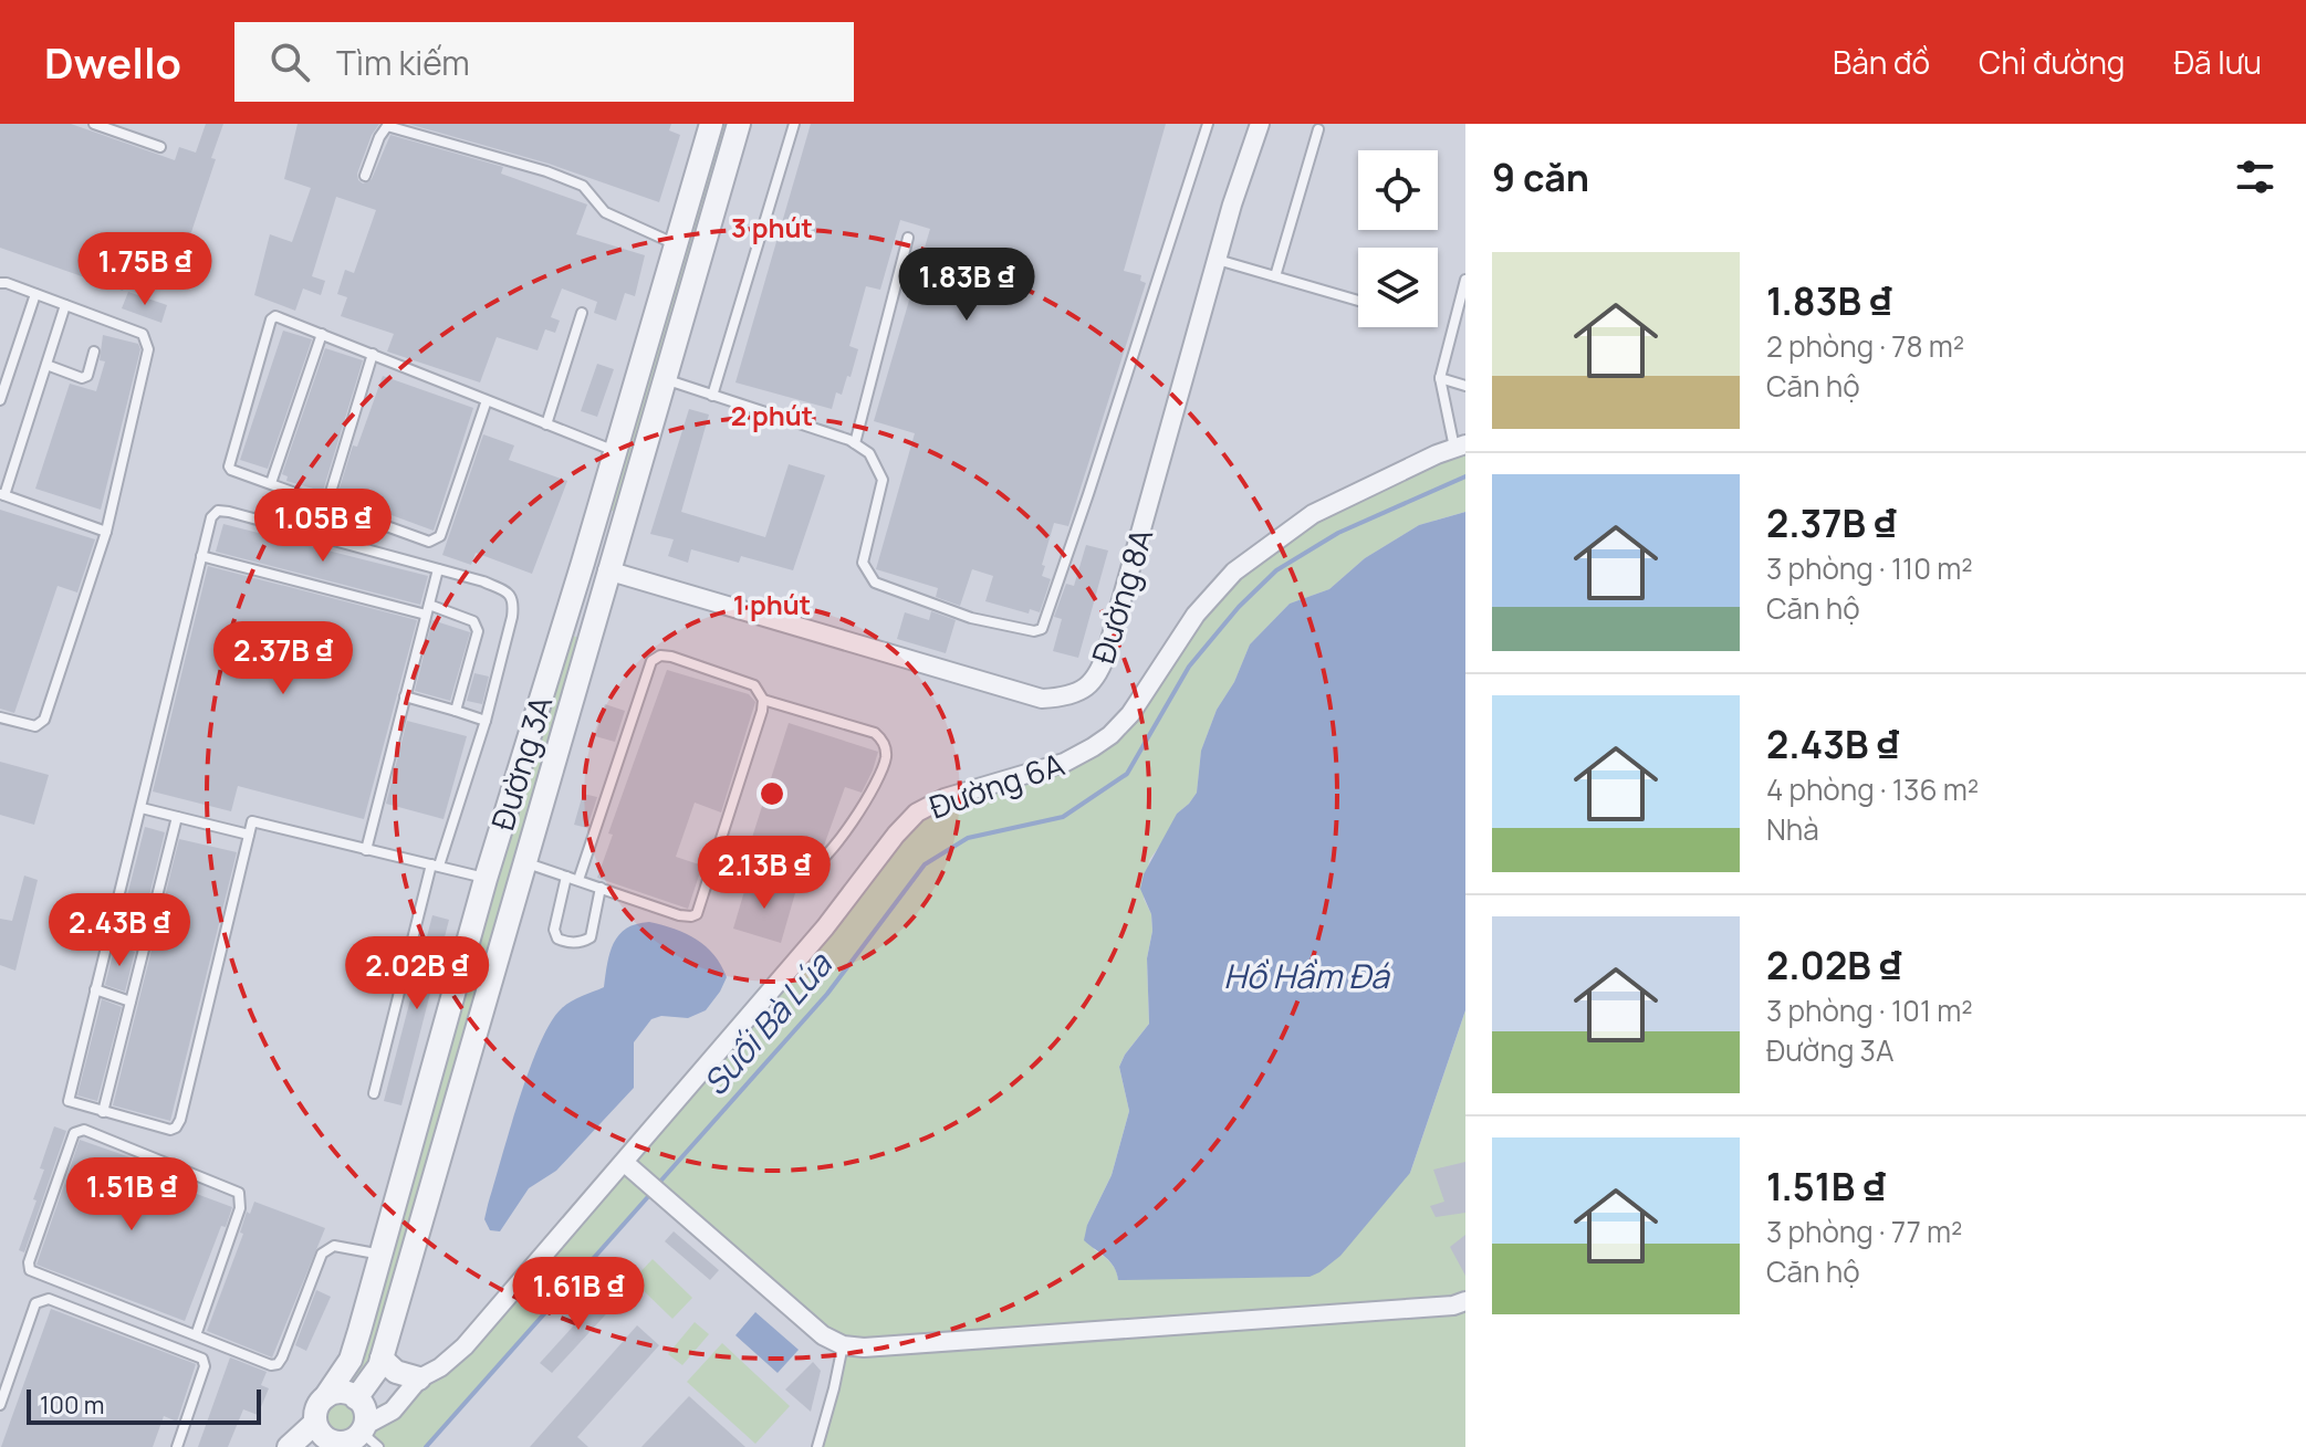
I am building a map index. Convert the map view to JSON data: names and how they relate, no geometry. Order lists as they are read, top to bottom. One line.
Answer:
{"streets":{"street":["Đường 8A","Đường 3A","Đường 6A"]},"crossings":[["Đường 8A","Đường 3A"],["Đường 3A","Đường 6A"]],"water":["Hồ Hầm Đá","Suối Bà Lúa"],"scale_bar":"100 m","page":{"header":"Dwello","search":"Tìm kiếm","nav":["Bản đồ","Chỉ đường","Đã lưu"],"heading":"9 căn","list":[{"name":"1.83B ₫","note":"2 phòng · 78 m² · Căn hộ"},{"name":"2.37B ₫","note":"3 phòng · 110 m² · Căn hộ"},{"name":"2.43B ₫","note":"4 phòng · 136 m² · Nhà"},{"name":"2.02B ₫","note":"3 phòng · 101 m² · Đường 3A"},{"name":"1.51B ₫","note":"3 phòng · 77 m² · Căn hộ"}],"price":["1.75B ₫","1.83B ₫","1.05B ₫","2.37B ₫","2.13B ₫","2.43B ₫","2.02B ₫","1.51B ₫","1.61B ₫"],"scale":"100 m"},"rings":["3 phút","2 phút","1 phút"]}
